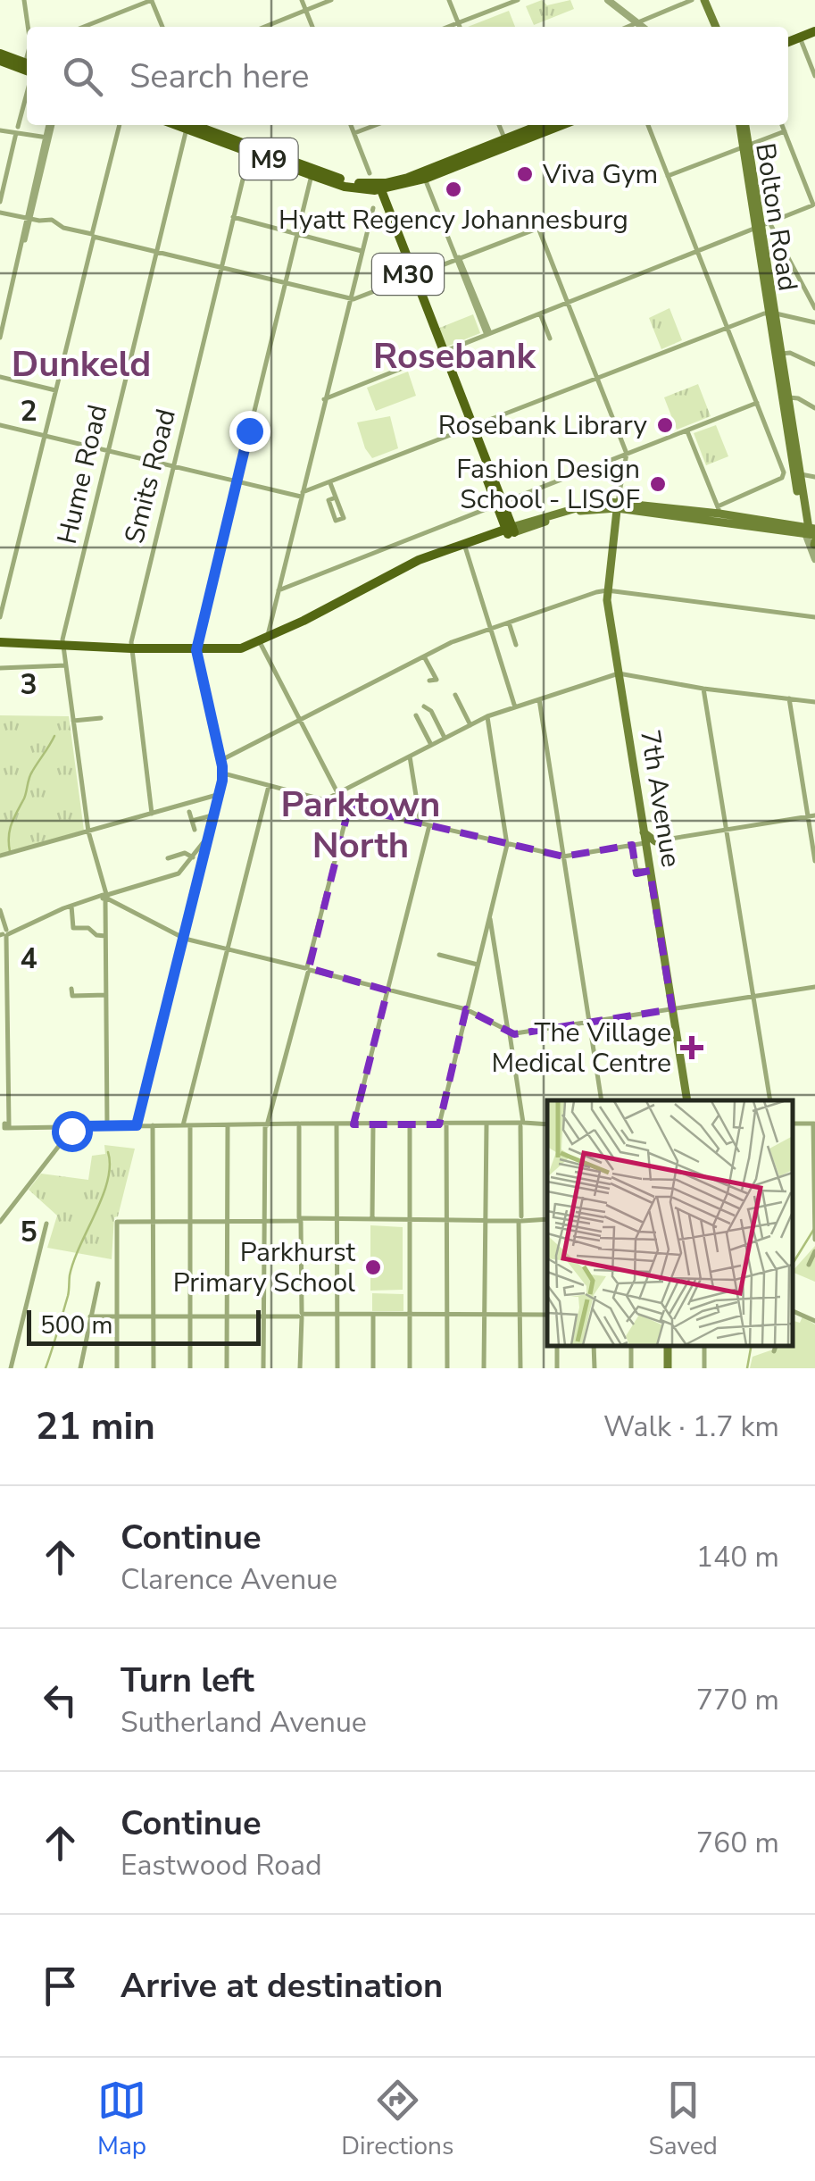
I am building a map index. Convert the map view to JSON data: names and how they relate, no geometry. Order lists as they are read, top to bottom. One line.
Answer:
{"streets":{"main road":["M9","Bolton Road","M30","7th Avenue"],"street":["Hume Road","Smits Road"]},"crossings":[["M9","M30"],["M9","Hume Road"],["M9","Smits Road"]],"districts":["Rosebank","Dunkeld","Parktown North"],"places":{"other":["Viva Gym","Hyatt Regency Johannesburg","Rosebank Library","Fashion Design School - LISOF","Parkhurst Primary School"],"health":["The Village Medical Centre"]},"scale_bar":"500 m","page":{"search":"Search here","scale":"500 m","heading":["21 min","Walk · 1.7 km"],"list":[["Continue","Clarence Avenue","140 m"],["Turn left","Sutherland Avenue","770 m"],["Continue","Eastwood Road","760 m"],"Arrive at destination"],"nav":["Map","Directions","Saved"]},"grid":{"rows":["2","3","4","5"]}}
